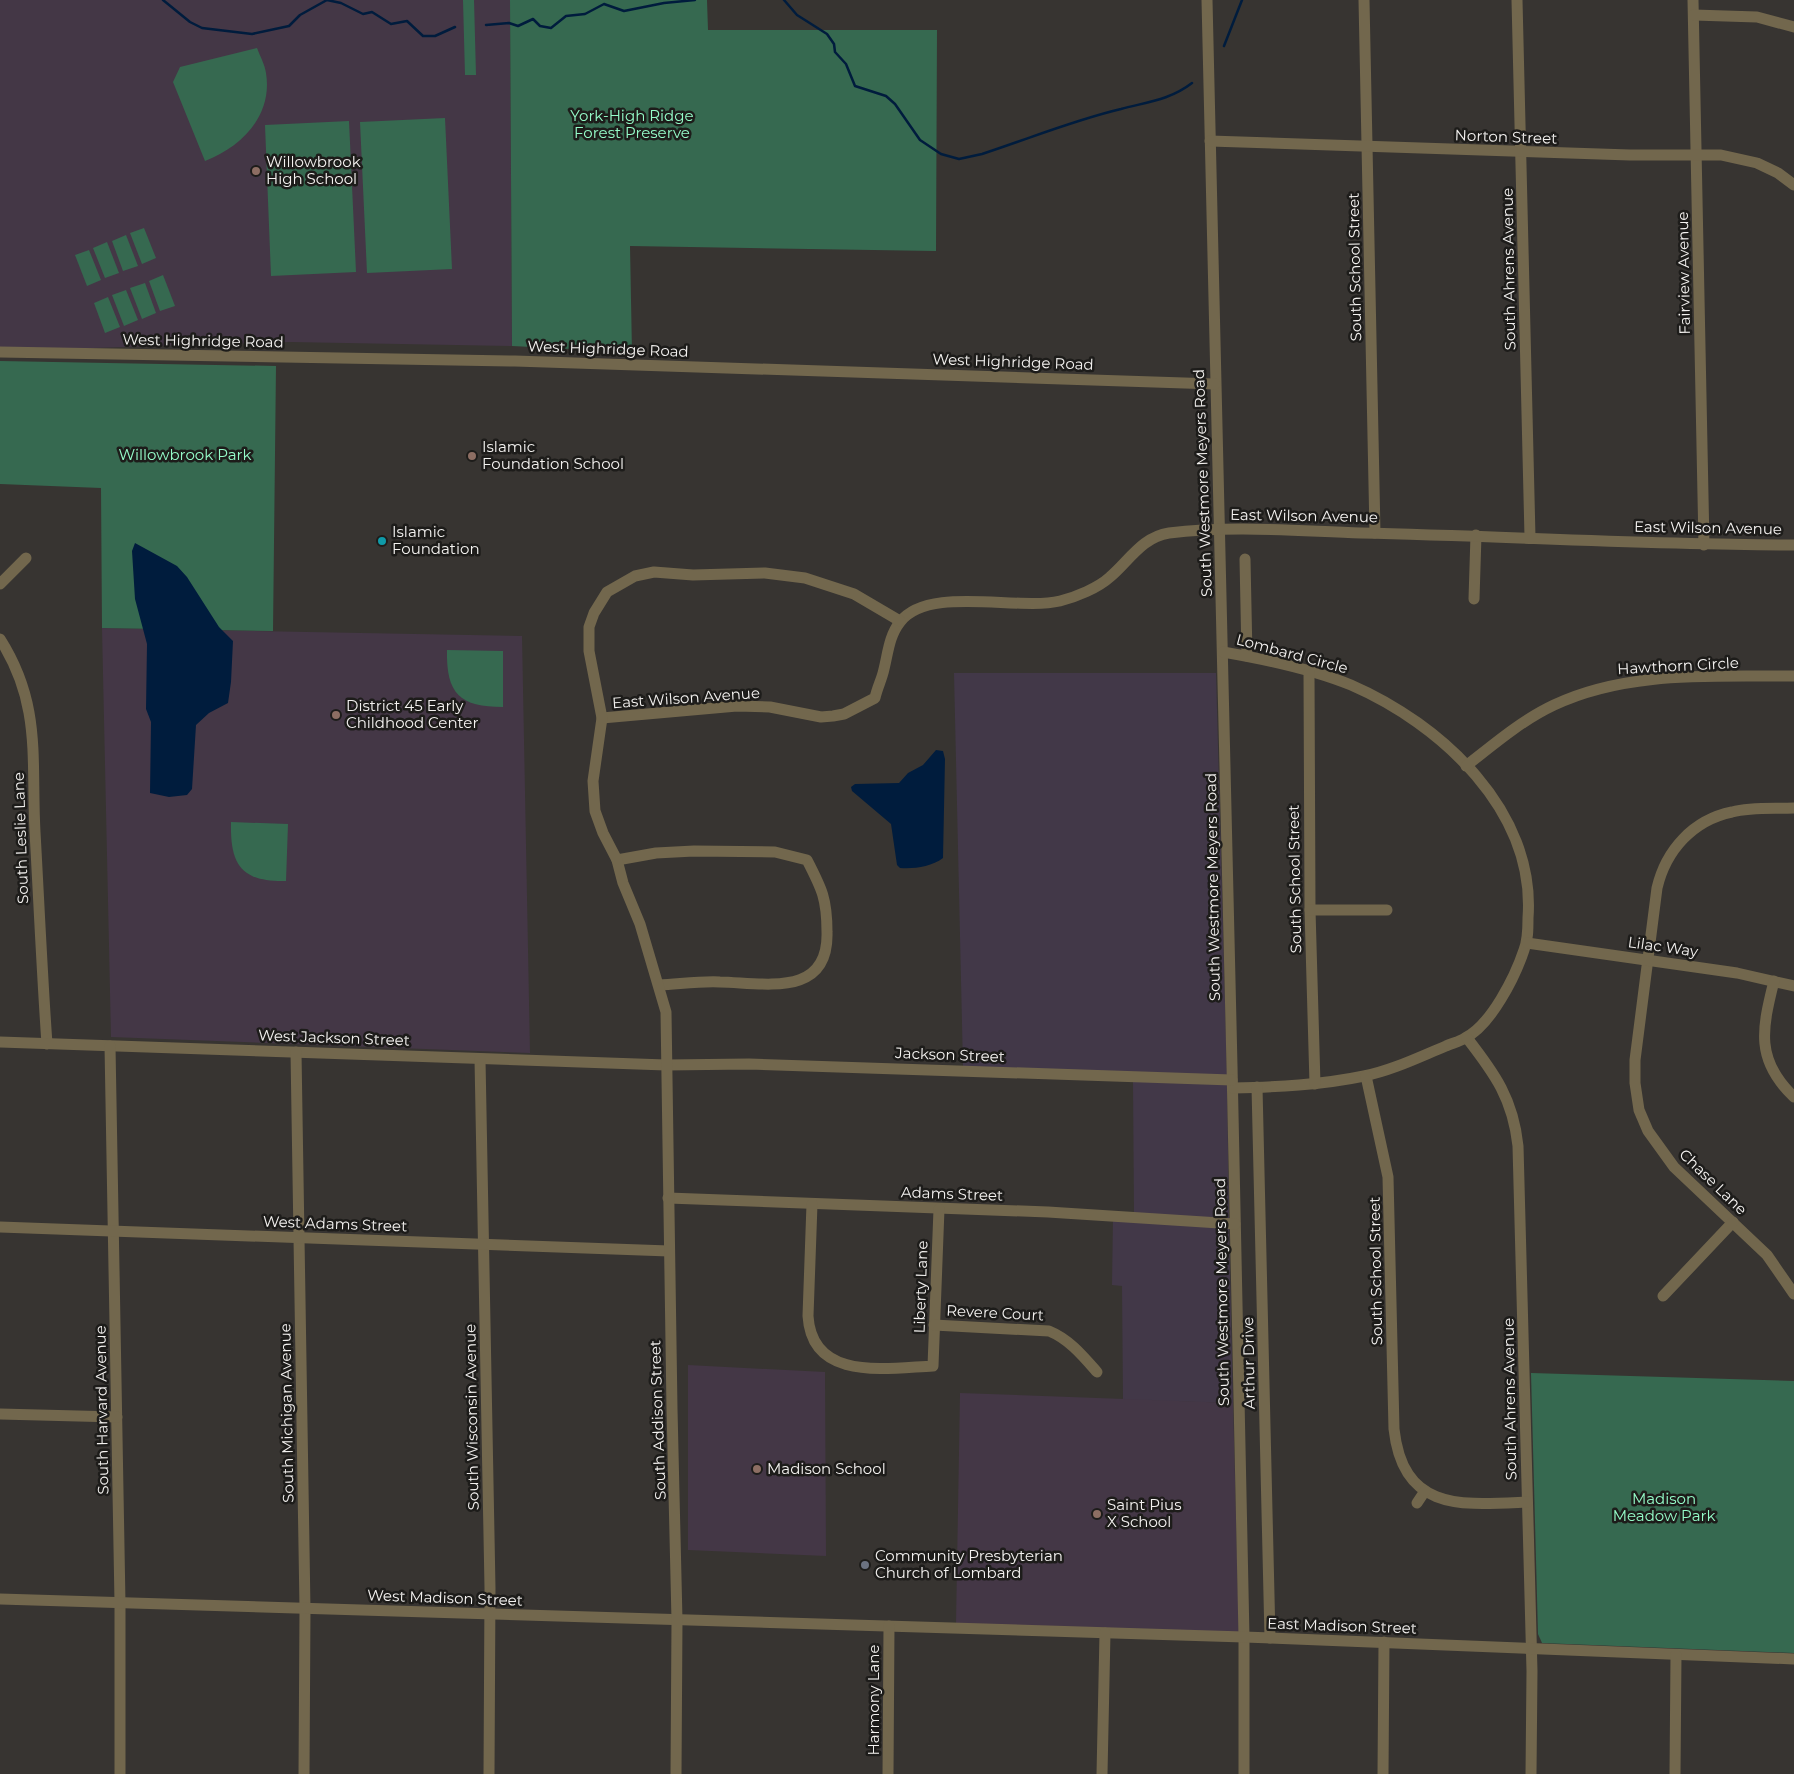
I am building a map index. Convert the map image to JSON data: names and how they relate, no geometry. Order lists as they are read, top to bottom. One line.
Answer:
{"streets":{"street":["Norton Street","South School Street","South Ahrens Avenue","Fairview Avenue","West Highridge Road","South Westmore Meyers Road","East Wilson Avenue","Lombard Circle","Hawthorn Circle","South Leslie Lane","Lilac Way","West Jackson Street","Jackson Street","Chase Lane","Adams Street","West Adams Street","Liberty Lane","Revere Court","Arthur Drive","South Harvard Avenue","South Michigan Avenue","South Wisconsin Avenue","South Addison Street","West Madison Street","East Madison Street","Harmony Lane"]},"crossings":[["Norton Street","South School Street"],["Norton Street","South Ahrens Avenue"],["Norton Street","Fairview Avenue"],["Norton Street","South Westmore Meyers Road"],["South School Street","East Wilson Avenue"],["South School Street","Lombard Circle"],["South Ahrens Avenue","East Wilson Avenue"],["South Ahrens Avenue","Lombard Circle"],["South Ahrens Avenue","East Madison Street"],["Fairview Avenue","East Wilson Avenue"],["West Highridge Road","South Westmore Meyers Road"],["South Westmore Meyers Road","East Wilson Avenue"],["South Westmore Meyers Road","Lombard Circle"],["South Westmore Meyers Road","Jackson Street"],["South Westmore Meyers Road","Adams Street"],["South Westmore Meyers Road","East Madison Street"],["East Wilson Avenue","South Addison Street"],["Lombard Circle","Hawthorn Circle"],["Lombard Circle","Lilac Way"],["Lombard Circle","Jackson Street"],["Lombard Circle","Arthur Drive"],["South Leslie Lane","West Jackson Street"],["Lilac Way","Chase Lane"],["West Jackson Street","Jackson Street"],["West Jackson Street","South Harvard Avenue"],["West Jackson Street","South Michigan Avenue"],["West Jackson Street","South Wisconsin Avenue"],["West Jackson Street","South Addison Street"],["Jackson Street","South Addison Street"],["Adams Street","Liberty Lane"],["Adams Street","South Addison Street"],["West Adams Street","South Harvard Avenue"],["West Adams Street","South Michigan Avenue"],["West Adams Street","South Wisconsin Avenue"],["West Adams Street","South Addison Street"],["Liberty Lane","Revere Court"],["Arthur Drive","East Madison Street"],["South Harvard Avenue","West Madison Street"],["South Michigan Avenue","West Madison Street"],["South Wisconsin Avenue","West Madison Street"],["South Addison Street","West Madison Street"],["West Madison Street","East Madison Street"],["West Madison Street","Harmony Lane"],["East Madison Street","Harmony Lane"]],"parks":["York-High Ridge Forest Preserve","Willowbrook Park","Madison Meadow Park"],"places":["Willowbrook High School","Islamic Foundation School","Islamic Foundation","District 45 Early Childhood Center","Madison School","Saint Pius X School","Community Presbyterian Church of Lombard"]}
